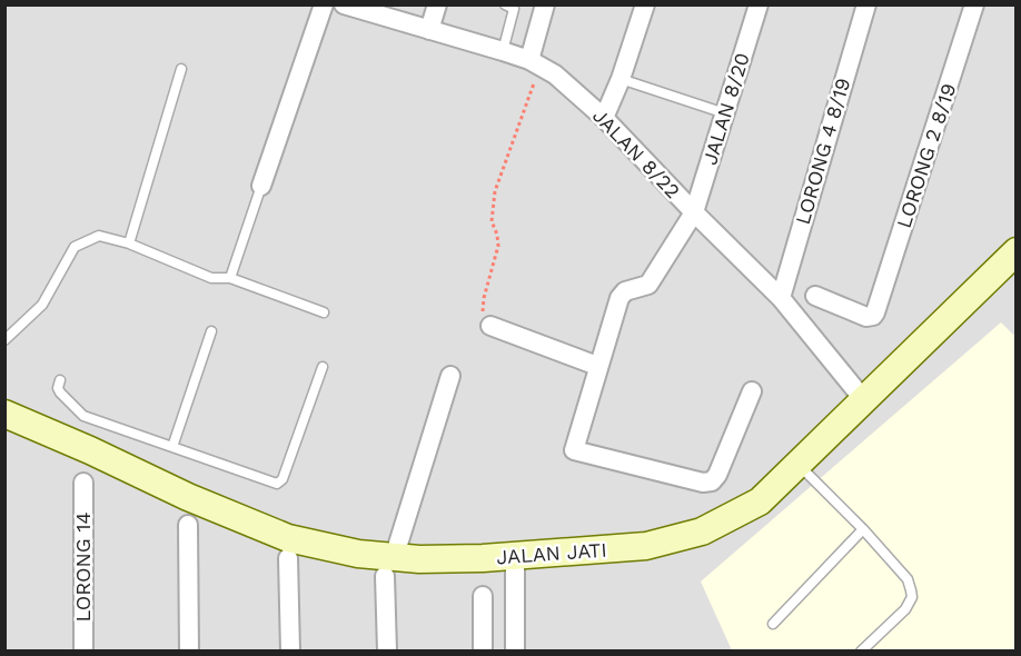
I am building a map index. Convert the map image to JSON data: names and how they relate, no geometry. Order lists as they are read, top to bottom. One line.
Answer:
{"streets":{"street":["JALAN 8/20","LORONG 4 8/19","JALAN 8/22","LORONG 2 8/19","JALAN JATI","LORONG 14"]},"crossings":[["JALAN 8/20","JALAN 8/22"],["LORONG 4 8/19","JALAN 8/22"],["JALAN 8/22","JALAN JATI"]]}
